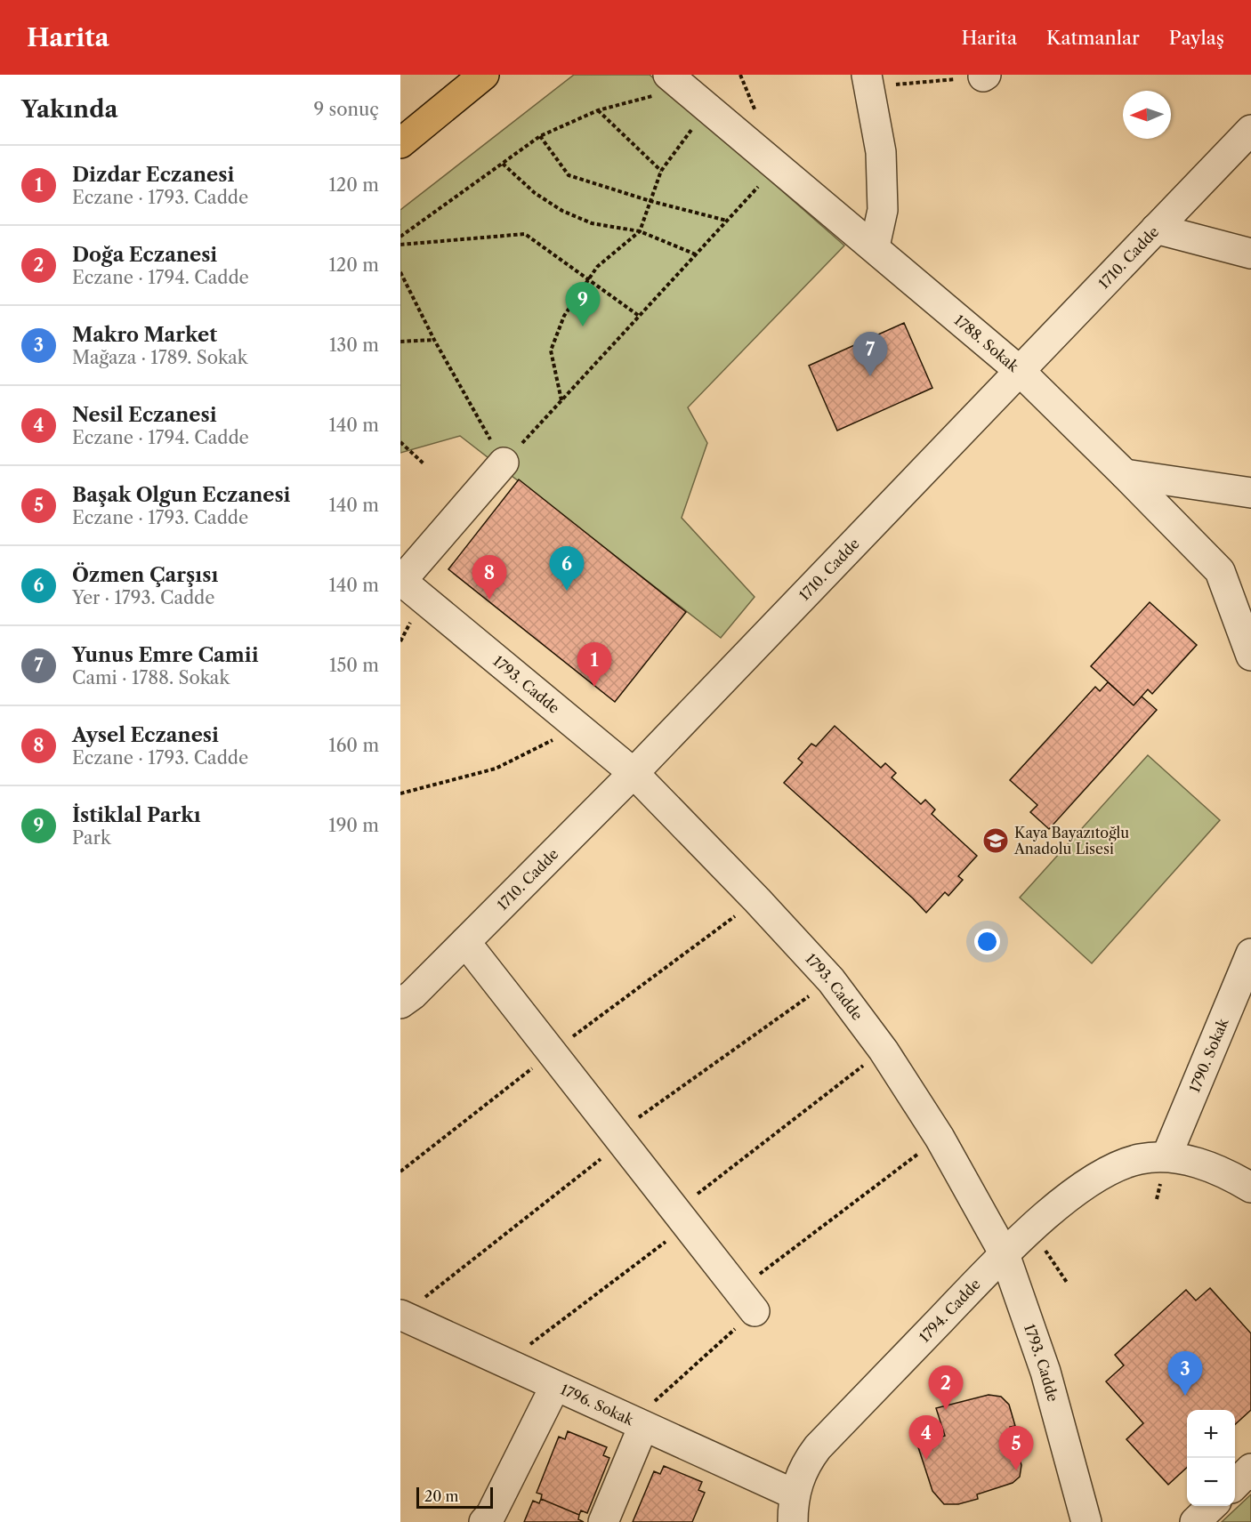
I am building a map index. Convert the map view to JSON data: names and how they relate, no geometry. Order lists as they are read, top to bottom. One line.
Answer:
{"streets":{"street":["1710. Cadde","1788. Sokak","1793. Cadde","1790. Sokak","1794. Cadde","1796. Sokak"]},"crossings":[["1710. Cadde","1788. Sokak"],["1710. Cadde","1793. Cadde"],["1793. Cadde","1794. Cadde"],["1790. Sokak","1794. Cadde"],["1794. Cadde","1796. Sokak"]],"places":{"school or university":["Kaya Bayazıtoğlu Anadolu Lisesi"]},"scale_bar":"20 m","north":"left","page":{"header":"Harita","nav":["Harita","Katmanlar","Paylaş"],"heading":["Yakında","9 sonuç"],"list":[{"mark":"1","name":"Dizdar Eczanesi","note":"Eczane · 1793. Cadde","value":"120 m"},{"mark":"2","name":"Doğa Eczanesi","note":"Eczane · 1794. Cadde","value":"120 m"},{"mark":"3","name":"Makro Market","note":"Mağaza · 1789. Sokak","value":"130 m"},{"mark":"4","name":"Nesil Eczanesi","note":"Eczane · 1794. Cadde","value":"140 m"},{"mark":"5","name":"Başak Olgun Eczanesi","note":"Eczane · 1793. Cadde","value":"140 m"},{"mark":"6","name":"Özmen Çarşısı","note":"Yer · 1793. Cadde","value":"140 m"},{"mark":"7","name":"Yunus Emre Camii","note":"Cami · 1788. Sokak","value":"150 m"},{"mark":"8","name":"Aysel Eczanesi","note":"Eczane · 1793. Cadde","value":"160 m"},{"mark":"9","name":"İstiklal Parkı","note":"Park","value":"190 m"}],"pins":["9","7","6","8","1","3","2","4","5"],"map_buttons":["+","−"],"scale":"20 m"}}
